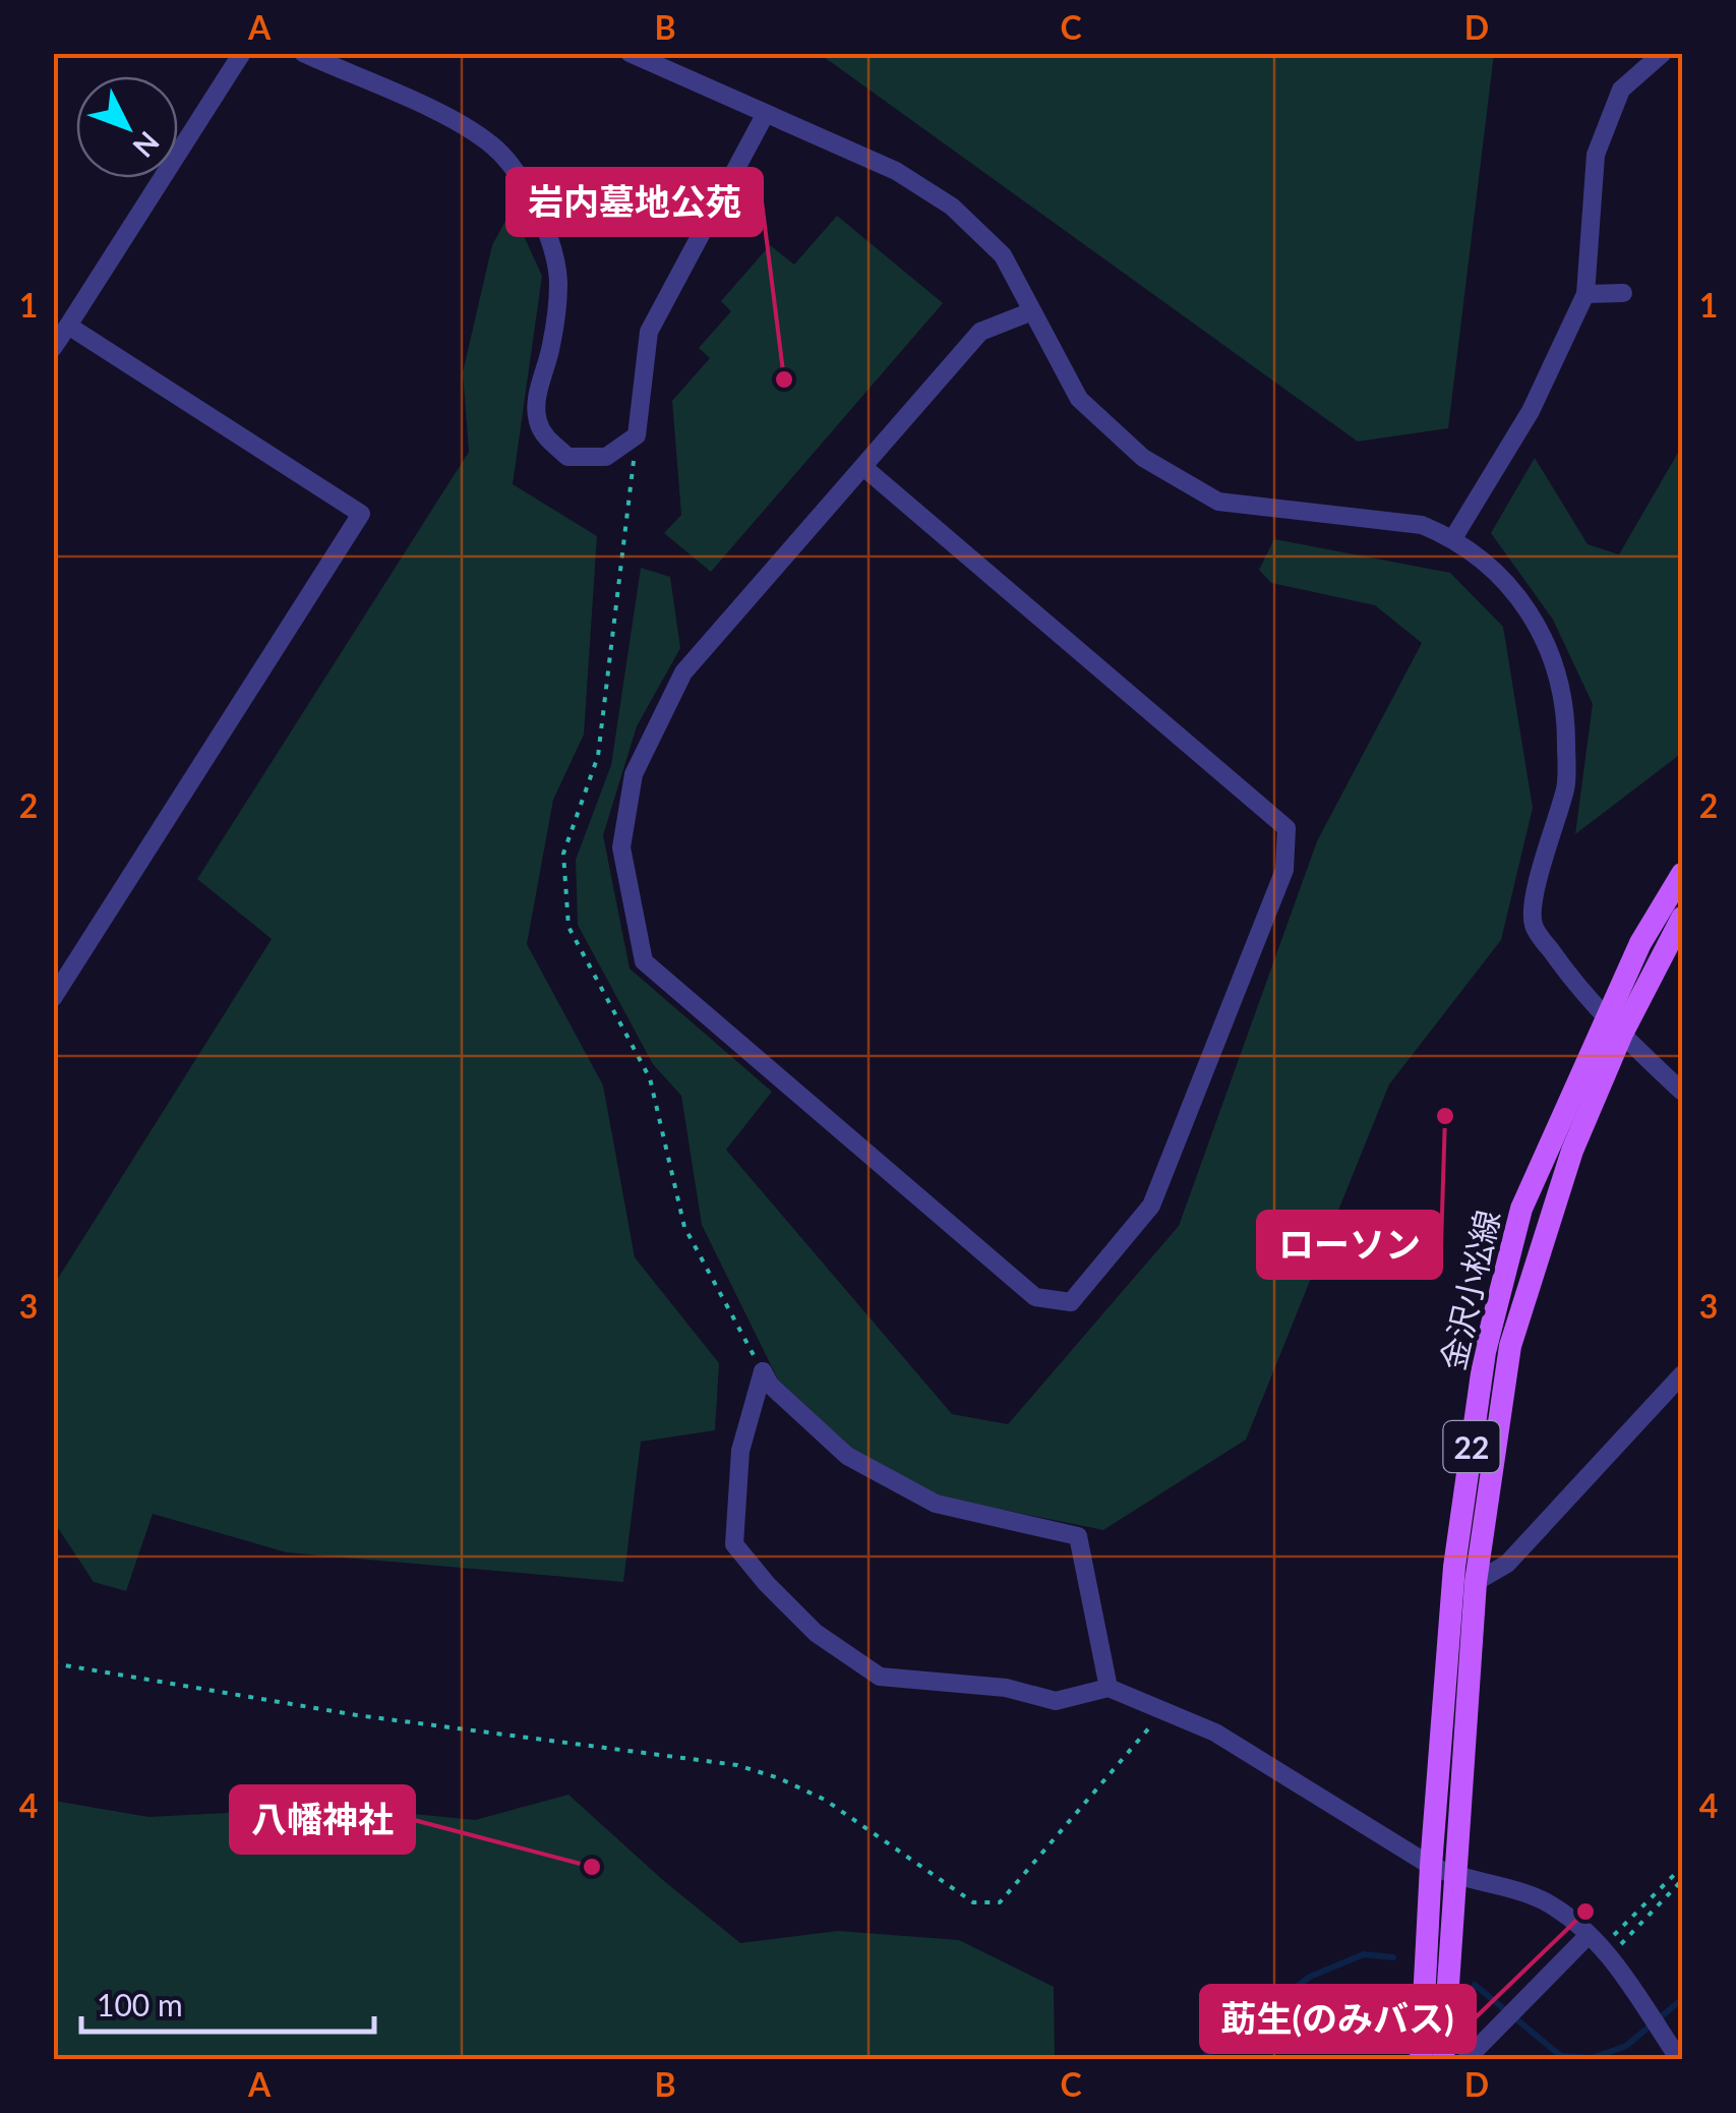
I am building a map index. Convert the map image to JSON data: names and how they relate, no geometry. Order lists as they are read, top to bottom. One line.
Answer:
{"streets":{"main road":["金沢小松線","22"]},"places":["岩内墓地公苑","ローソン","八幡神社","莇生(のみバス)"],"scale_bar":"100 m","north":"bottom right","grid":{"columns":["A","B","C","D"],"rows":["1","2","3","4"]}}
